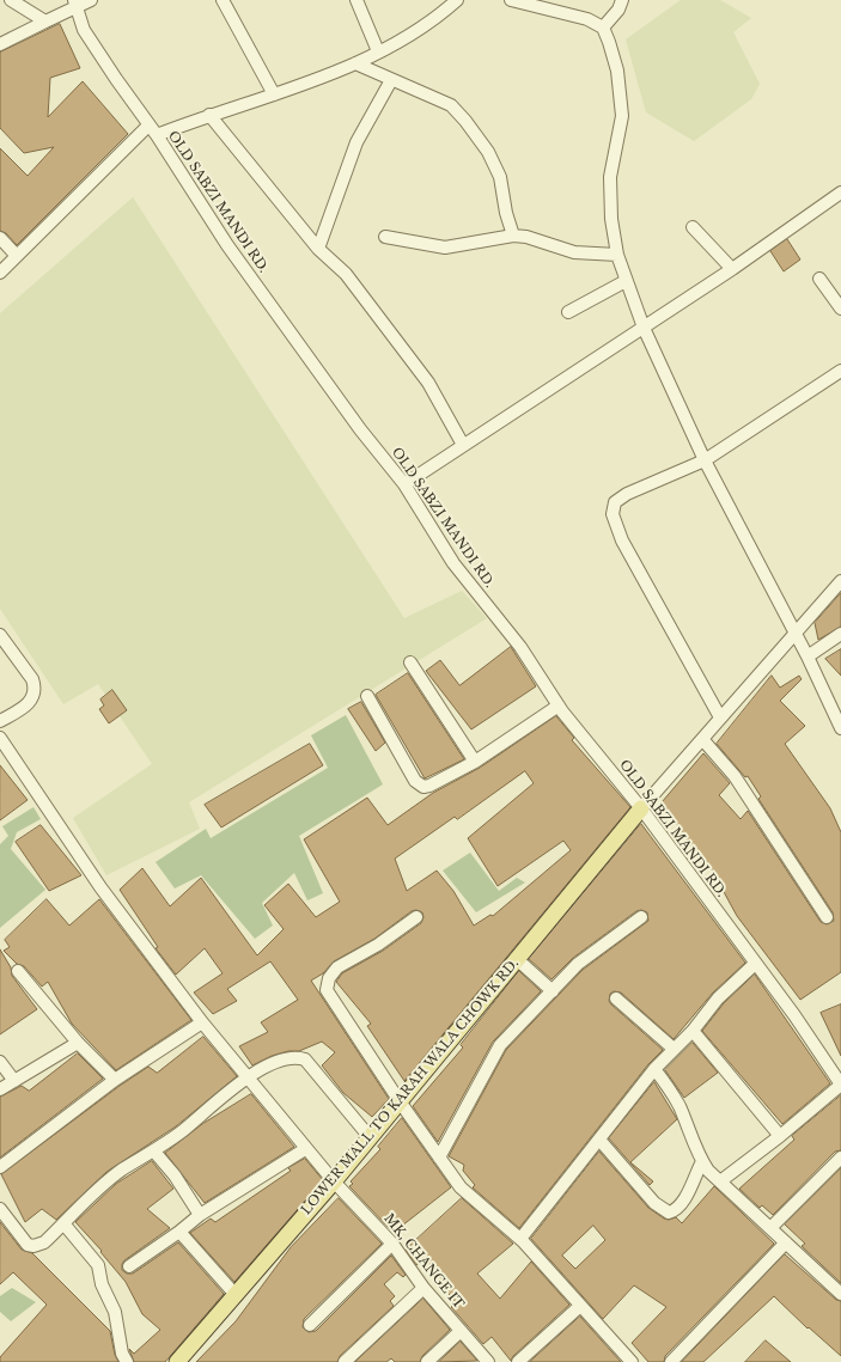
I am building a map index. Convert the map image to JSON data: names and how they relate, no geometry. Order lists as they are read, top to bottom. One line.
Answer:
{"streets":{"main road":["LOWER MALL TO KARAH WALA CHOWK RD."],"street":["OLD SABZI MANDI RD.","MK, CHANGE IT"]},"crossings":[["OLD SABZI MANDI RD.","LOWER MALL TO KARAH WALA CHOWK RD."],["LOWER MALL TO KARAH WALA CHOWK RD.","MK, CHANGE IT"]]}
